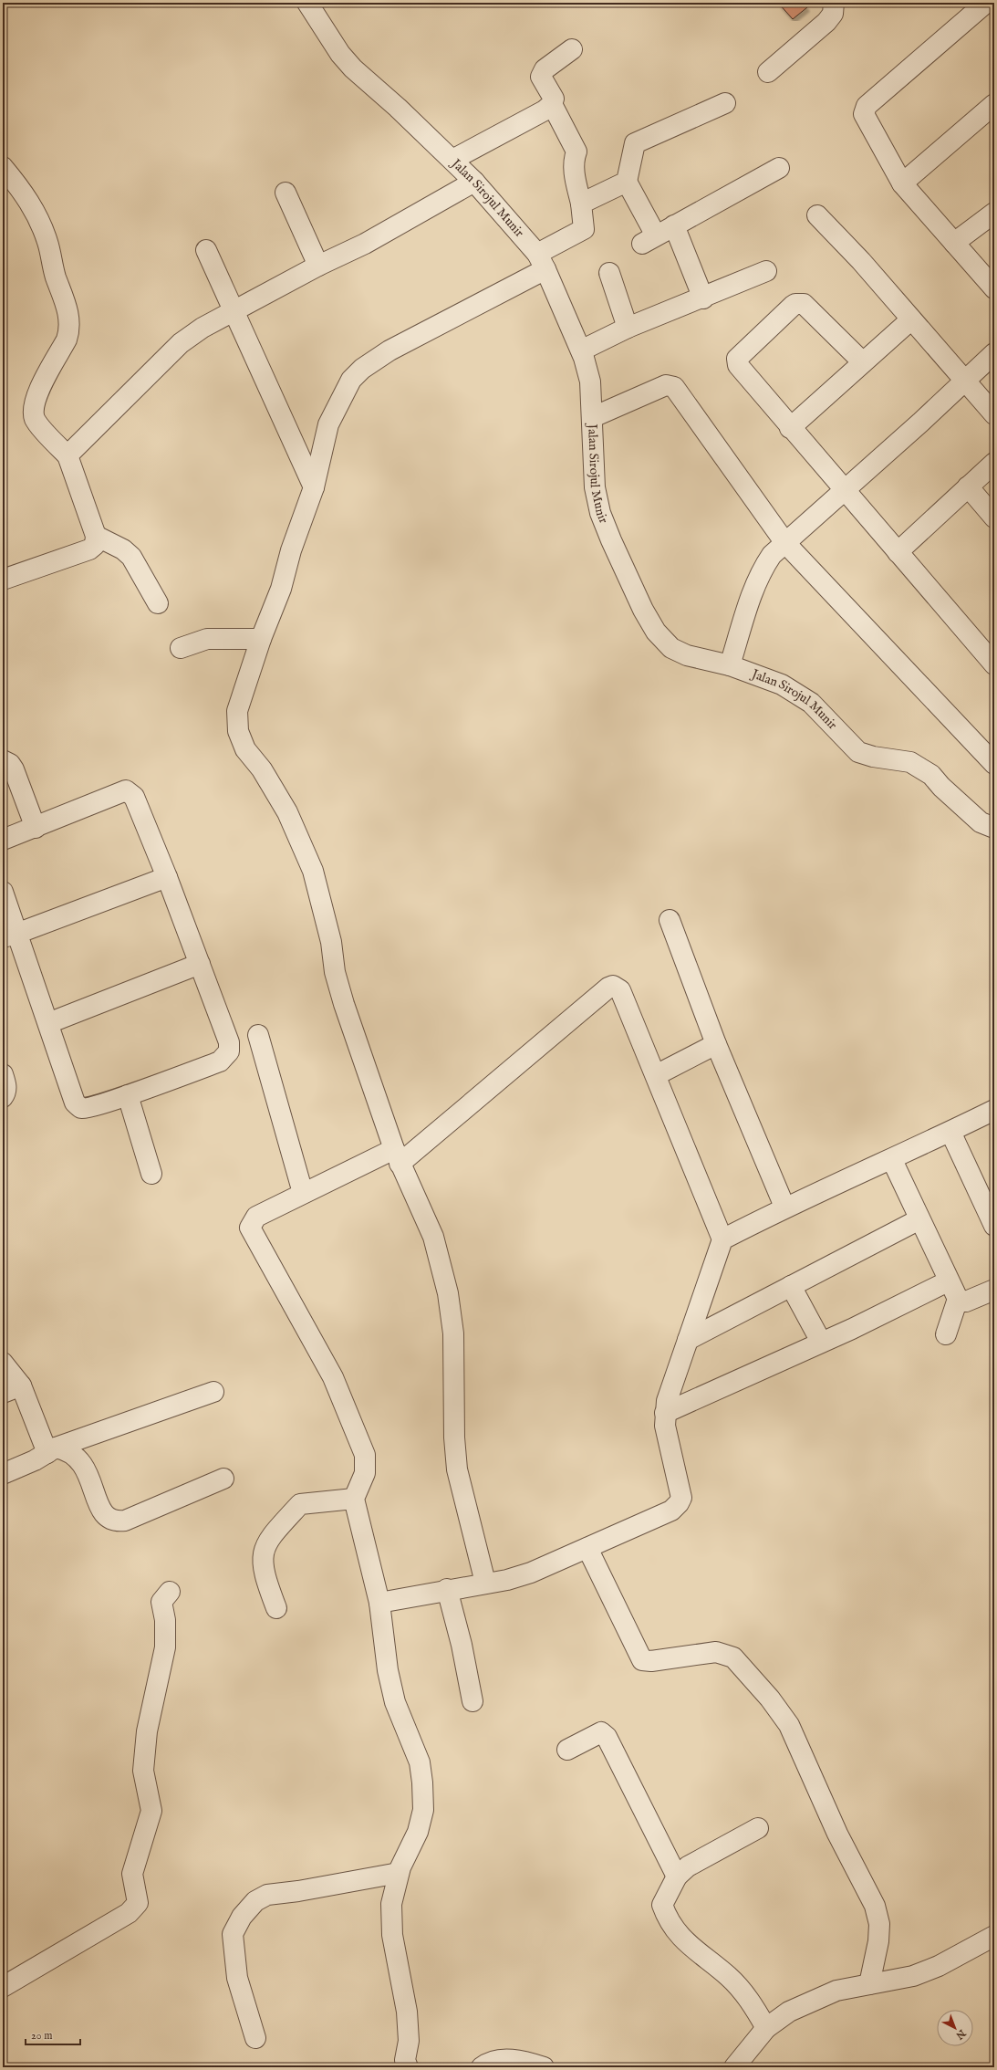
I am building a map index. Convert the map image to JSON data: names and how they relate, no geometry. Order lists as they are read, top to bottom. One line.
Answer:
{"streets":{"street":["Jalan Sirojul Munir"]},"scale_bar":"20 m","north":"bottom right"}
